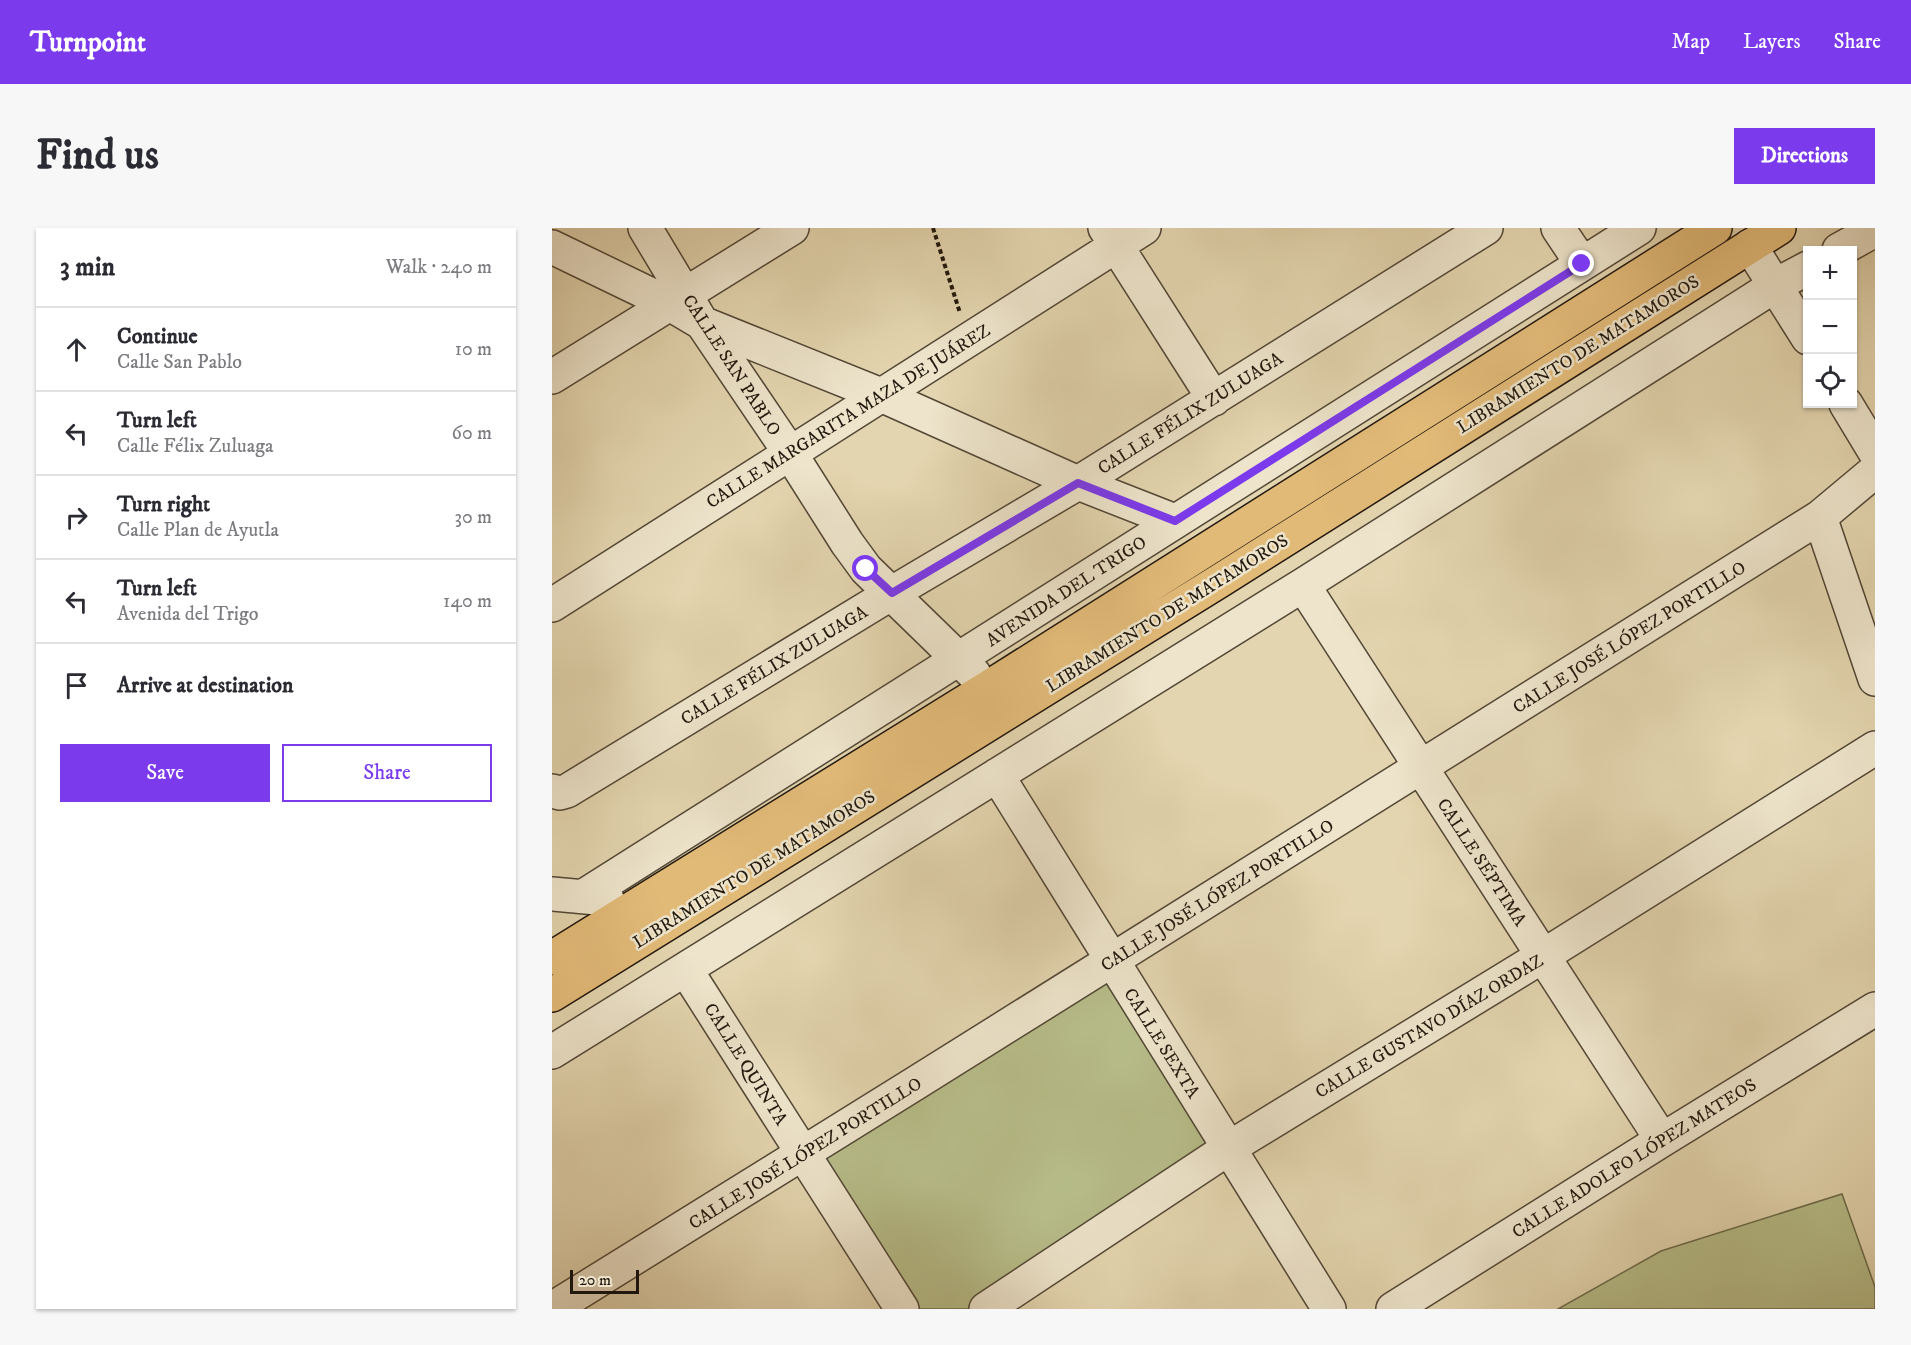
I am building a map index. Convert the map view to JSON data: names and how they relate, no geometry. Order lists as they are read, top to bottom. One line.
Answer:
{"streets":{"highway":["LIBRAMIENTO DE MATAMOROS"],"street":["CALLE SAN PABLO","CALLE FÉLIX ZULUAGA","CALLE MARGARITA MAZA DE JUÁREZ","AVENIDA DEL TRIGO","CALLE JOSÉ LÓPEZ PORTILLO","CALLE SÉPTIMA","CALLE GUSTAVO DÍAZ ORDAZ","CALLE SEXTA","CALLE QUINTA","CALLE ADOLFO LÓPEZ MATEOS"]},"crossings":[["CALLE SAN PABLO","CALLE FÉLIX ZULUAGA"],["CALLE SAN PABLO","CALLE MARGARITA MAZA DE JUÁREZ"],["CALLE SAN PABLO","AVENIDA DEL TRIGO"],["CALLE JOSÉ LÓPEZ PORTILLO","CALLE SÉPTIMA"],["CALLE JOSÉ LÓPEZ PORTILLO","CALLE SEXTA"],["CALLE JOSÉ LÓPEZ PORTILLO","CALLE QUINTA"],["CALLE SÉPTIMA","CALLE GUSTAVO DÍAZ ORDAZ"],["CALLE SÉPTIMA","CALLE ADOLFO LÓPEZ MATEOS"],["CALLE GUSTAVO DÍAZ ORDAZ","CALLE SEXTA"]],"scale_bar":"20 m","page":{"header":"Turnpoint","nav":["Map","Layers","Share"],"buttons":["Directions",["Save","Share"]],"title":"Find us","heading":["3 min","Walk · 240 m"],"map_buttons":["+","−"],"list":[["Continue","Calle San Pablo","10 m"],["Turn left","Calle Félix Zuluaga","60 m"],["Turn right","Calle Plan de Ayutla","30 m"],["Turn left","Avenida del Trigo","140 m"],"Arrive at destination"],"scale":"20 m"}}
